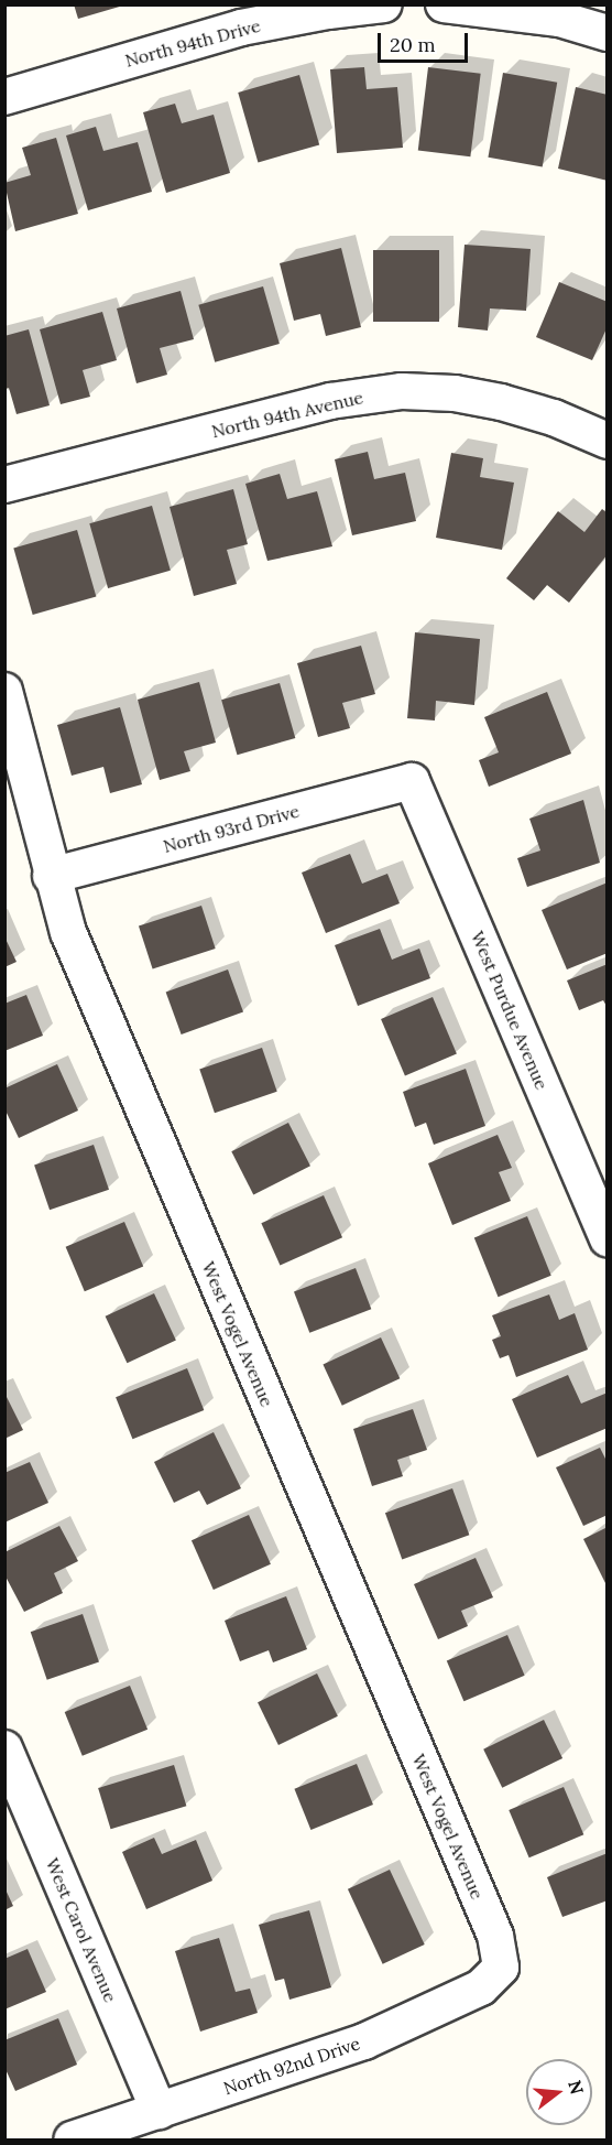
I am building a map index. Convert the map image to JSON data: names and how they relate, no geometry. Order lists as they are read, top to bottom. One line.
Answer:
{"streets":{"street":["North 94th Drive","North 94th Avenue","North 93rd Drive","West Purdue Avenue","West Vogel Avenue","West Carol Avenue","North 92nd Drive"]},"crossings":[["North 93rd Drive","West Purdue Avenue"],["North 93rd Drive","West Vogel Avenue"],["West Vogel Avenue","North 92nd Drive"],["West Carol Avenue","North 92nd Drive"]],"scale_bar":"20 m","north":"right"}
